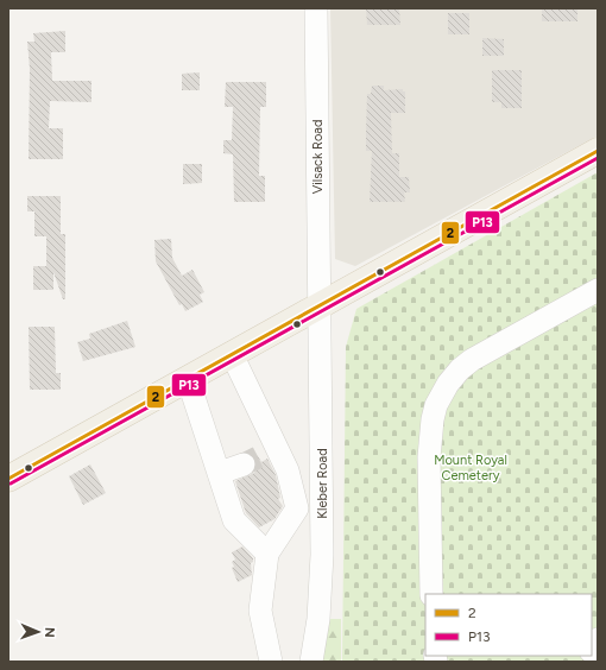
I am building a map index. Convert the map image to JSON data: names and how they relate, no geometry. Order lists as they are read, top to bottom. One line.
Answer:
{"streets":{"street":["Vilsack Road","Kleber Road"]},"crossings":[["Vilsack Road","Kleber Road"]],"parks":["Mount Royal Cemetery"],"lines":["transit line 2","transit line P13"],"legend":["2","P13"],"north":"right"}
